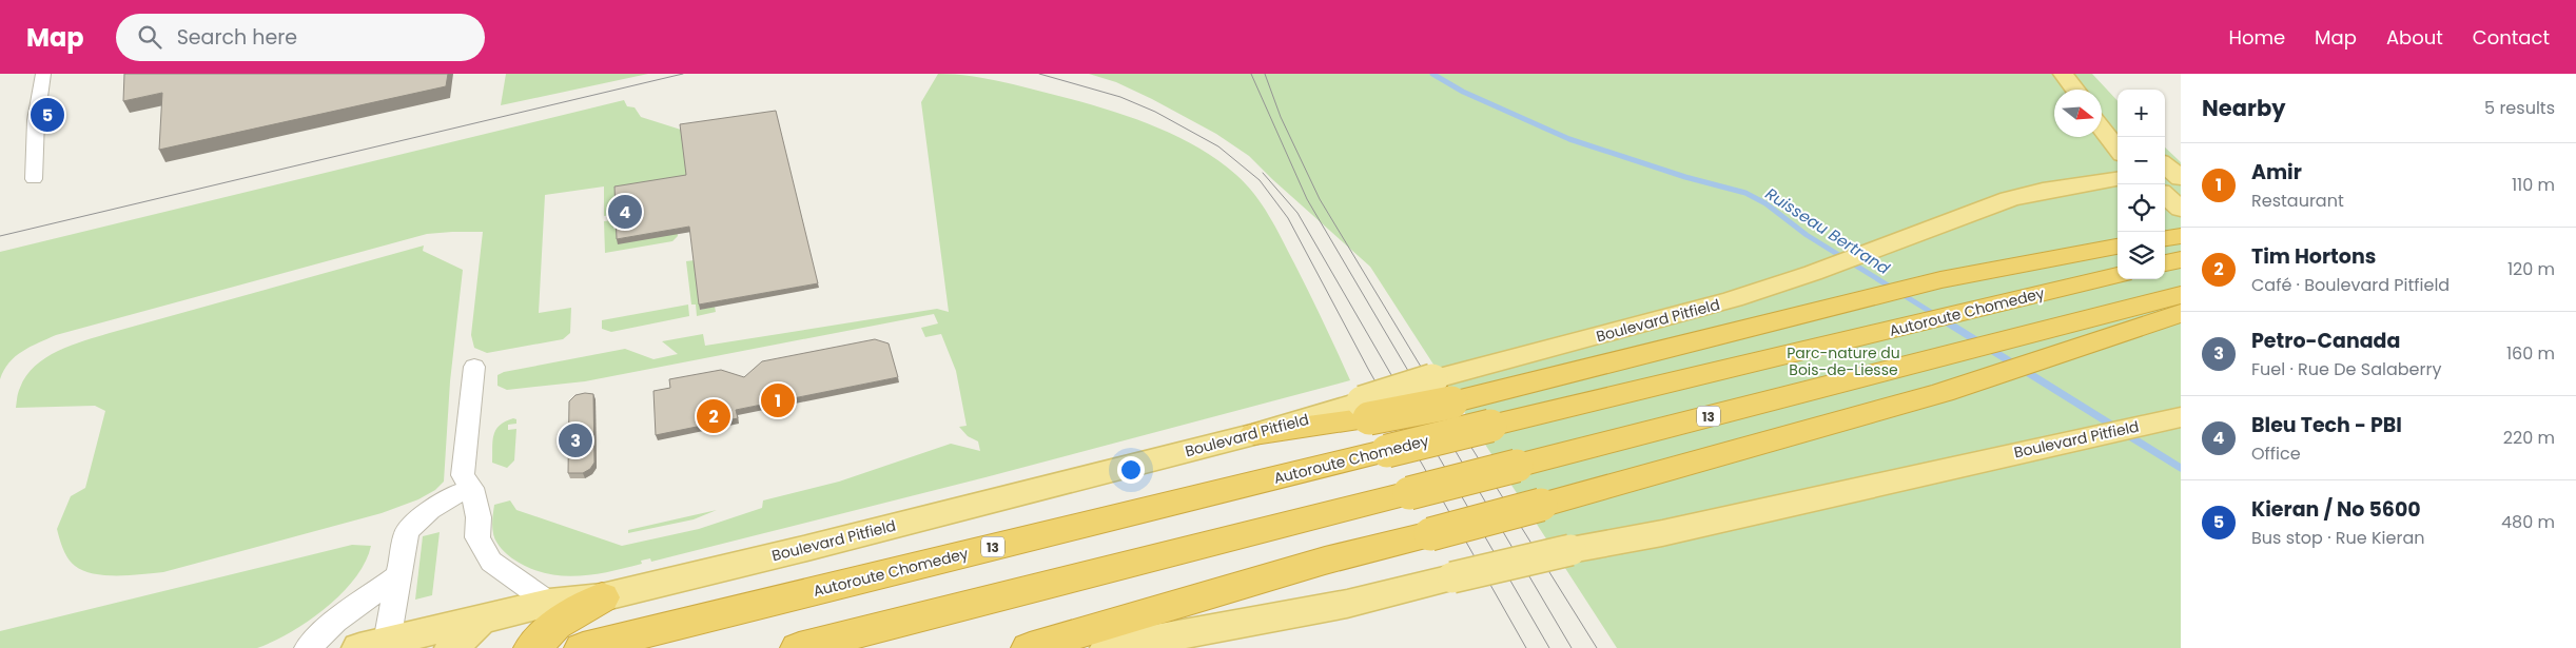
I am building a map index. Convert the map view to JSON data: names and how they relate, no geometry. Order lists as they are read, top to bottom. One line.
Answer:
{"streets":{"highway":["Autoroute Chomedey","13"],"main road":["Boulevard Pitfield"]},"water":["Ruisseau Bertrand"],"parks":["Parc-nature du Bois-de-Liesse"],"north":"right","page":{"header":"Map","search":"Search here","nav":["Home","Map","About","Contact"],"heading":["Nearby","5 results"],"map_buttons":["+","−"],"pins":["5","4","1","2","3"],"list":[{"mark":"1","name":"Amir","note":"Restaurant","value":"110 m"},{"mark":"2","name":"Tim Hortons","note":"Café · Boulevard Pitfield","value":"120 m"},{"mark":"3","name":"Petro-Canada","note":"Fuel · Rue De Salaberry","value":"160 m"},{"mark":"4","name":"Bleu Tech - PBI","note":"Office","value":"220 m"},{"mark":"5","name":"Kieran / No 5600","note":"Bus stop · Rue Kieran","value":"480 m"}]}}
